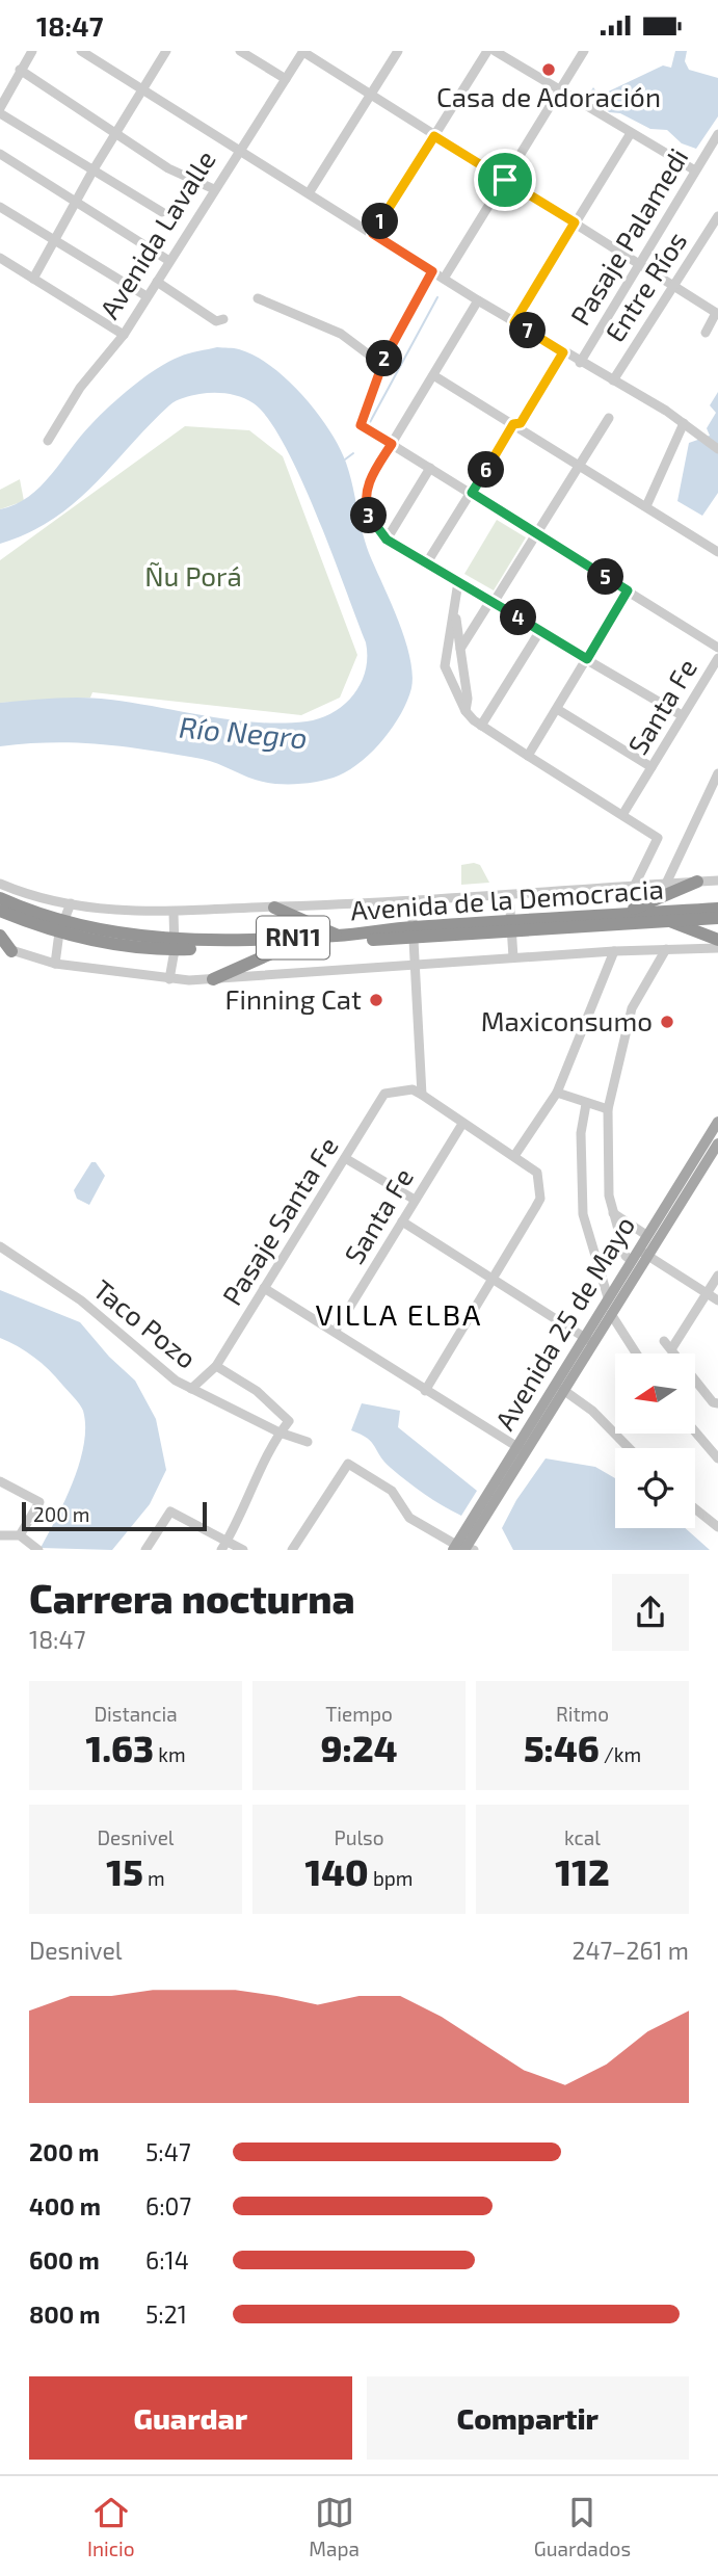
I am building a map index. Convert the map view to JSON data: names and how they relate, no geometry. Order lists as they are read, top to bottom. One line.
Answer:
{"streets":{"highway":["Avenida de la Democracia","RN11"],"main road":["Avenida 25 de Mayo"],"street":["Avenida Lavalle","Pasaje Palamedi","Entre Ríos","Santa Fe","Pasaje Santa Fe","Taco Pozo"]},"crossings":[["Avenida de la Democracia","RN11"],["Pasaje Santa Fe","Taco Pozo"]],"districts":["VILLA ELBA"],"water":["Río Negro"],"parks":["Ñu Porá"],"places":["Casa de Adoración","Finning Cat","Maxiconsumo"],"scale_bar":"200 m","north":"left","page":{"status":"18:47","pins":["1","7","2","6","3","5","4"],"scale":"200 m","heading":["Carrera nocturna","18:47"],"stats":[["Distancia","1.63 km"],["Tiempo","9:24"],["Ritmo","5:46 /km"],["Desnivel","15 m"],["Pulso","140 bpm"],["kcal","112"]],"chart":["Desnivel","247–261 m"],"list":[{"name":"200 m","note":"5:47"},{"name":"400 m","note":"6:07"},{"name":"600 m","note":"6:14"},{"name":"800 m","note":"5:21"}],"buttons":["Guardar","Compartir"],"tabs":["Inicio","Mapa","Guardados"]}}
